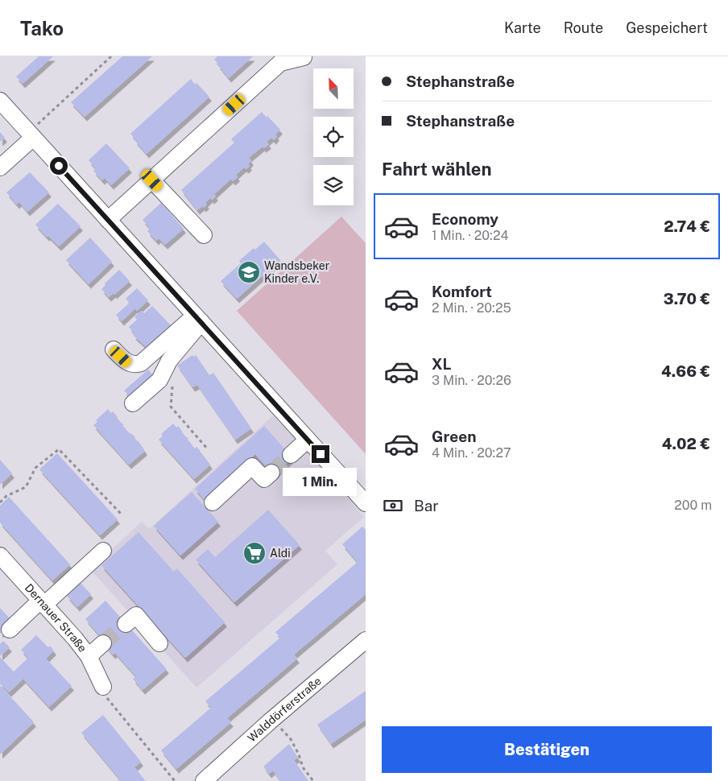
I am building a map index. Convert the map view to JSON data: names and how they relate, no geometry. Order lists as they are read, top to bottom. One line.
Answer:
{"streets":{"street":["Dernauer Straße","Walddörferstraße"]},"places":{"school or university":["Wandsbeker Kinder e.V."],"supermarket":["Aldi"]},"north":"top left","page":{"header":"Tako","nav":["Karte","Route","Gespeichert"],"banner":["Stephanstraße","Stephanstraße"],"heading":"Fahrt wählen","list":[{"name":"Economy","note":"1 Min. · 20:24","value":"2.74 €"},{"name":"Komfort","note":"2 Min. · 20:25","value":"3.70 €"},{"name":"XL","note":"3 Min. · 20:26","value":"4.66 €"},{"name":"Green","note":"4 Min. · 20:27","value":"4.02 €"}],"bubble":"1 Min.","pay":["Bar","200 m"],"buttons":"Bestätigen"}}
